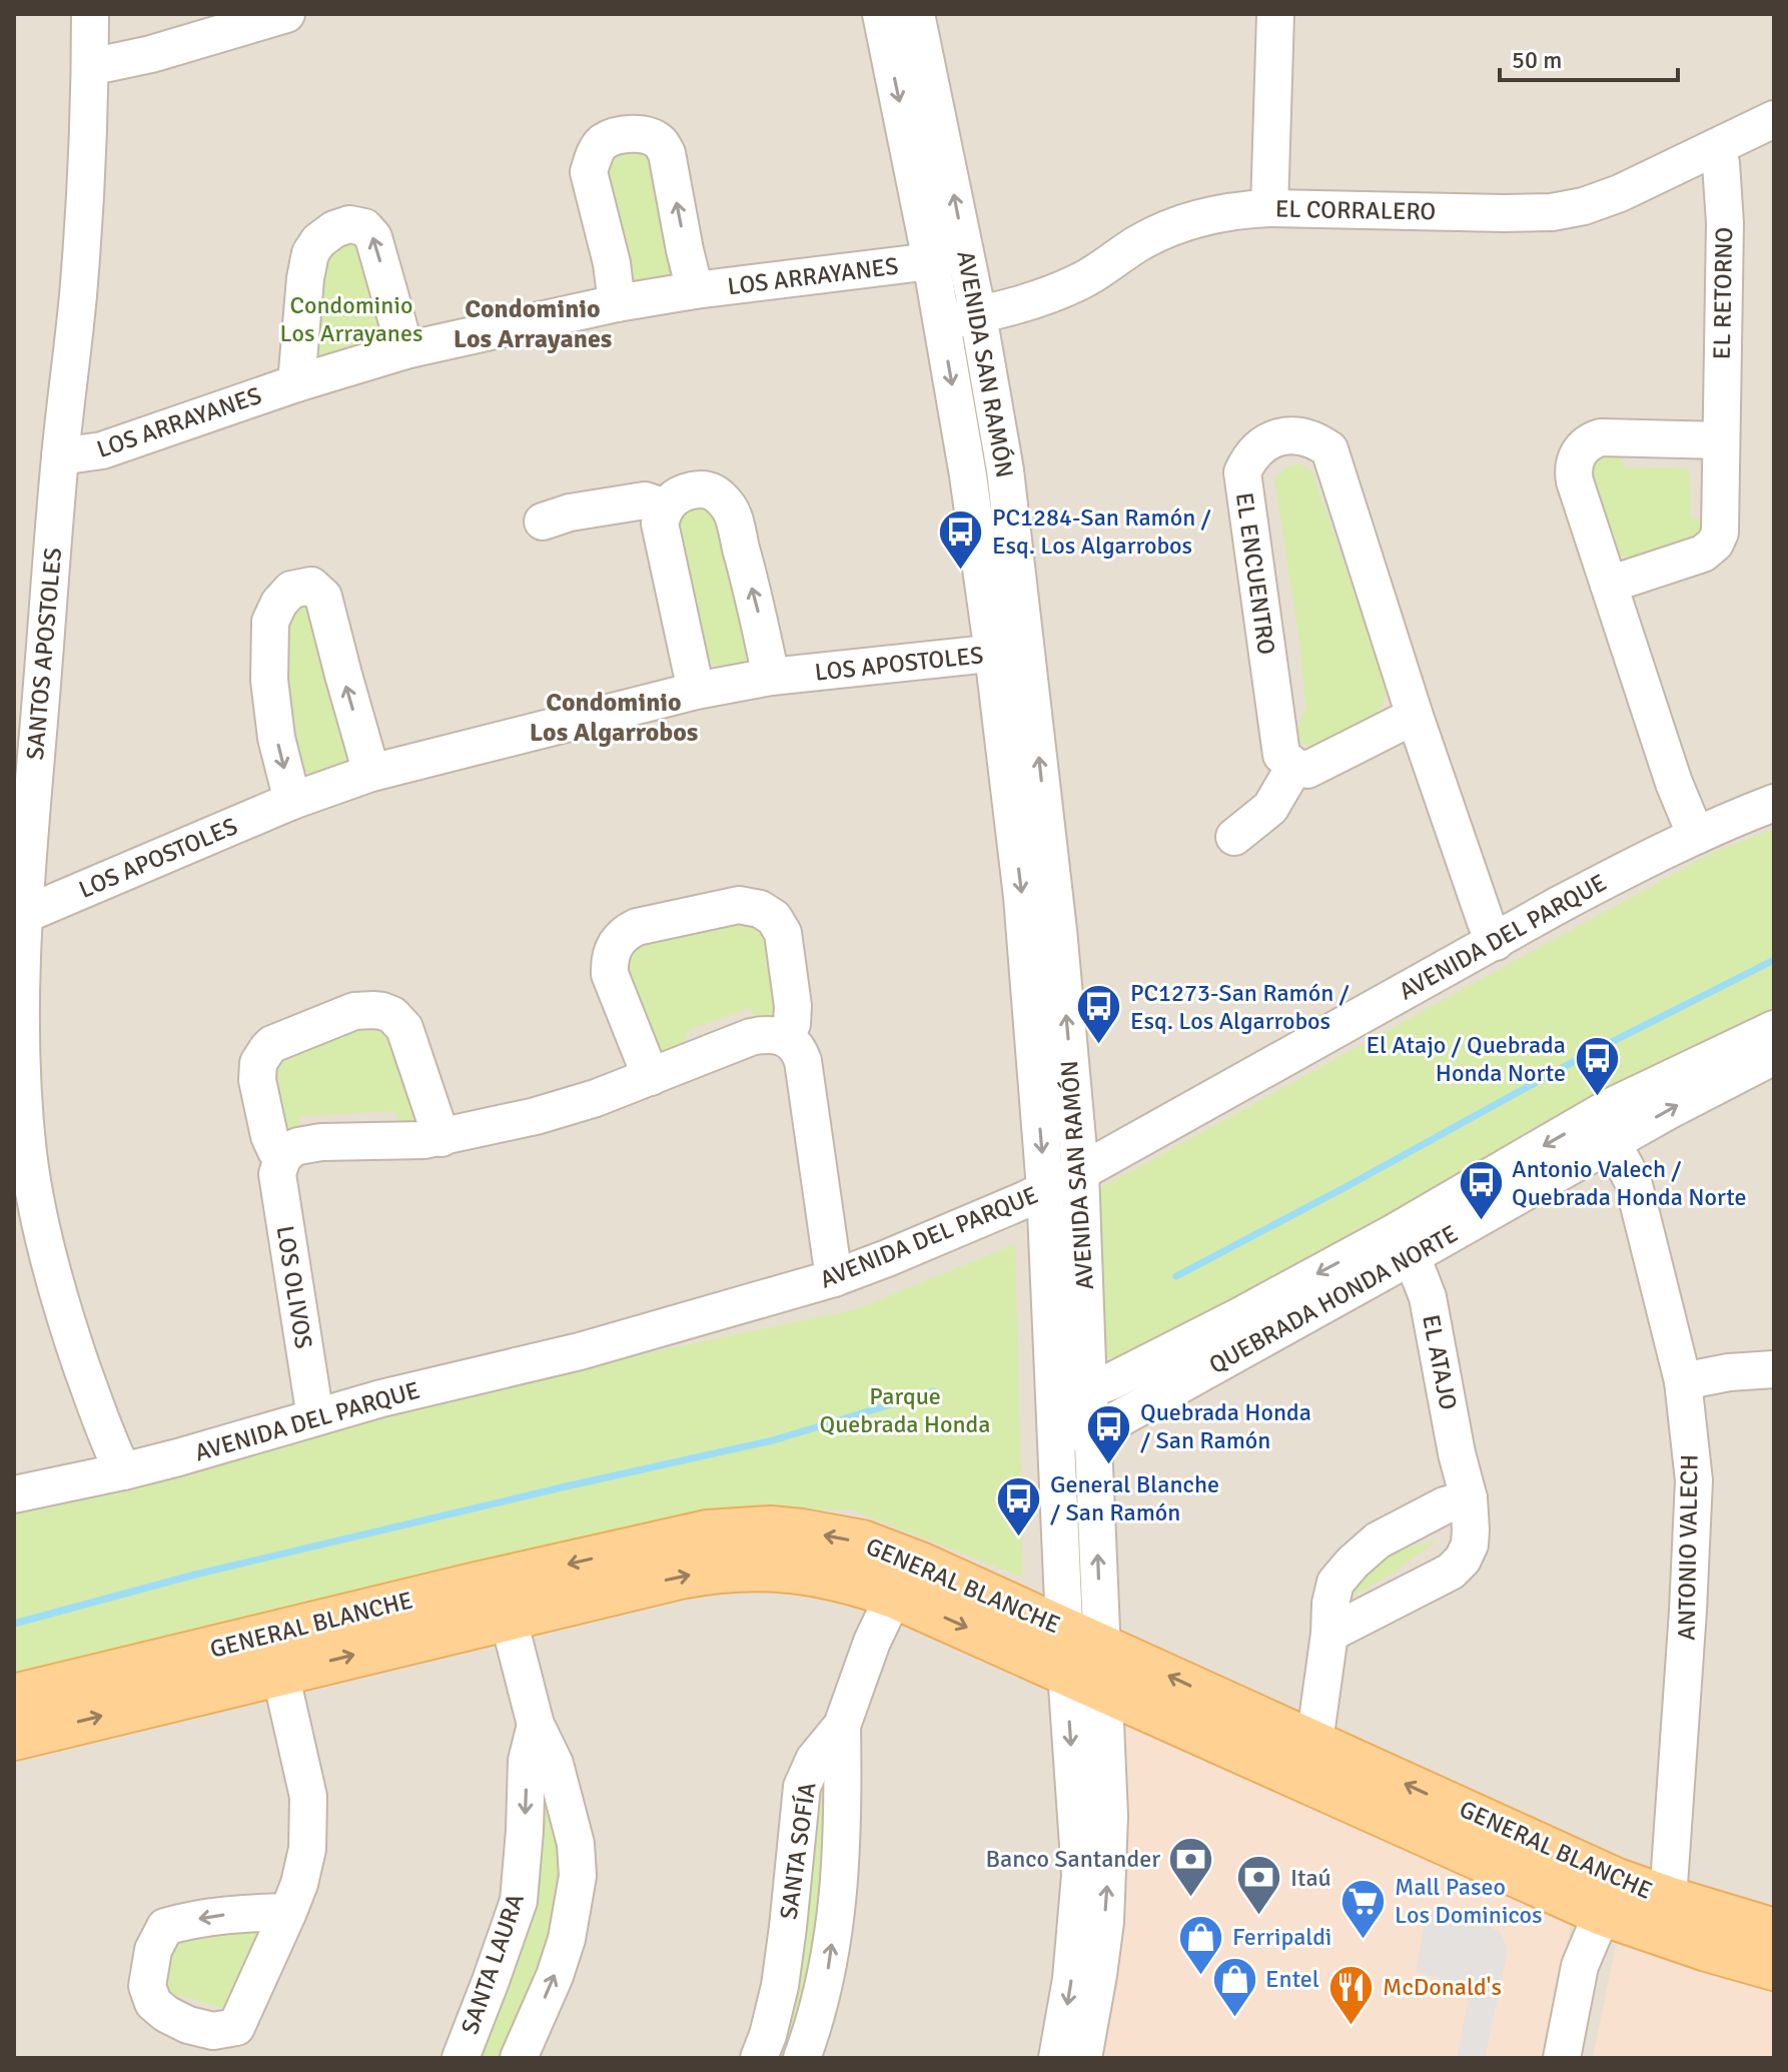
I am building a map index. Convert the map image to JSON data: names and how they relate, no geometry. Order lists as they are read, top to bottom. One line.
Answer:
{"streets":{"main road":["GENERAL BLANCHE"],"street":["EL CORRALERO","LOS ARRAYANES","EL RETORNO","AVENIDA SAN RAMÓN","EL ENCUENTRO","SANTOS APOSTOLES","LOS APOSTOLES","AVENIDA DEL PARQUE","LOS OLIVOS","QUEBRADA HONDA NORTE","EL ATAJO","ANTONIO VALECH","SANTA SOFÍA","SANTA LAURA"]},"crossings":[["EL CORRALERO","EL RETORNO"],["EL CORRALERO","AVENIDA SAN RAMÓN"],["LOS ARRAYANES","AVENIDA SAN RAMÓN"],["LOS ARRAYANES","SANTOS APOSTOLES"],["AVENIDA SAN RAMÓN","LOS APOSTOLES"],["AVENIDA SAN RAMÓN","AVENIDA DEL PARQUE"],["AVENIDA SAN RAMÓN","QUEBRADA HONDA NORTE"],["AVENIDA SAN RAMÓN","GENERAL BLANCHE"],["EL ENCUENTRO","AVENIDA DEL PARQUE"],["SANTOS APOSTOLES","LOS APOSTOLES"],["SANTOS APOSTOLES","AVENIDA DEL PARQUE"],["AVENIDA DEL PARQUE","LOS OLIVOS"],["QUEBRADA HONDA NORTE","EL ATAJO"],["QUEBRADA HONDA NORTE","ANTONIO VALECH"],["ANTONIO VALECH","GENERAL BLANCHE"],["GENERAL BLANCHE","SANTA SOFÍA"],["GENERAL BLANCHE","SANTA LAURA"]],"districts":["Condominio Los Arrayanes","Condominio Los Algarrobos"],"parks":["Condominio Los Arrayanes","Parque Quebrada Honda"],"places":{"bus stop":["PC1284-San Ramón / Esq. Los Algarrobos","PC1273-San Ramón / Esq. Los Algarrobos","El Atajo / Quebrada Honda Norte","Antonio Valech / Quebrada Honda Norte","Quebrada Honda / San Ramón","General Blanche / San Ramón"],"bank":["Banco Santander","Itaú"],"supermarket":["Mall Paseo Los Dominicos"],"shop":["Ferripaldi","Entel"],"restaurant":["McDonald's"]},"scale_bar":"50 m"}
